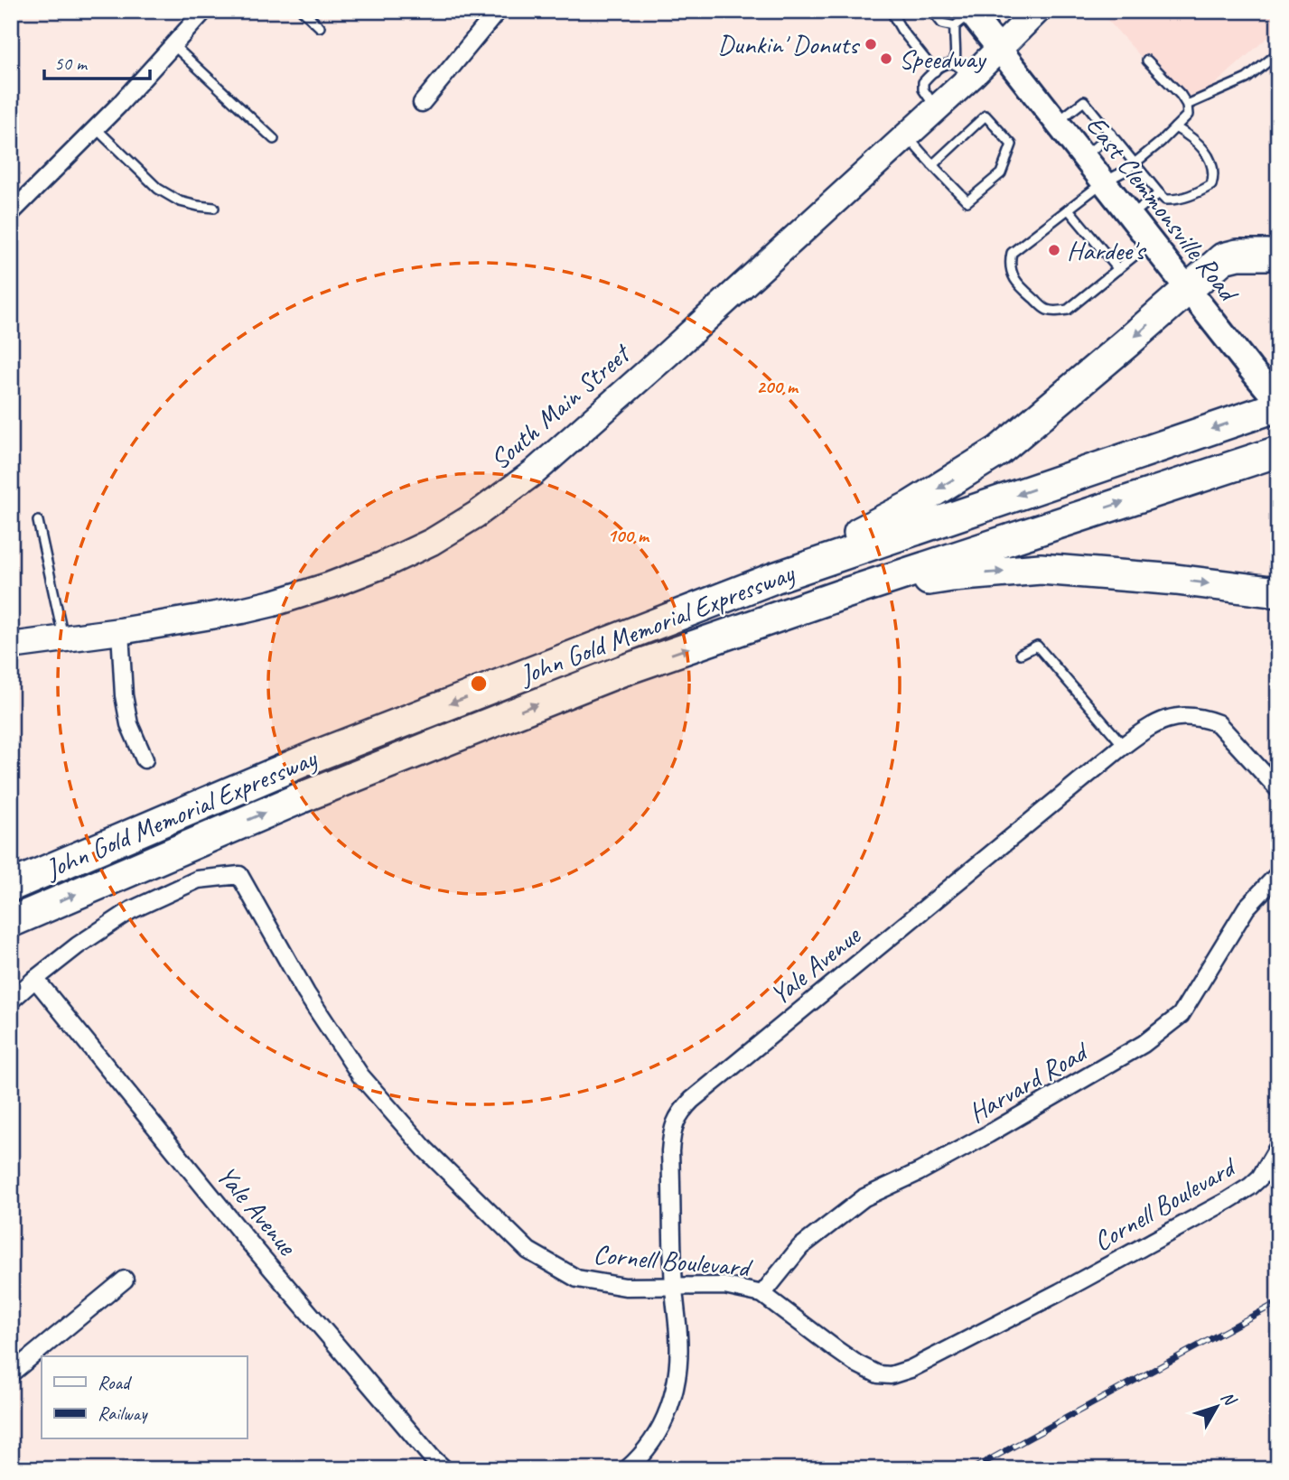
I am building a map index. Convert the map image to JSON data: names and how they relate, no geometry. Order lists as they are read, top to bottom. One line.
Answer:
{"streets":{"highway":["John Gold Memorial Expressway"],"main road":["East Clemmonsville Road","South Main Street"],"street":["Yale Avenue","Harvard Road","Cornell Boulevard"]},"crossings":[["East Clemmonsville Road","South Main Street"],["East Clemmonsville Road","John Gold Memorial Expressway"],["Yale Avenue","Cornell Boulevard"],["Harvard Road","Cornell Boulevard"]],"places":["Dunkin' Donuts","Speedway","Hardee's"],"legend":["Road","Railway"],"scale_bar":"50 m","north":"top right","rings":["200 m","100 m"]}
